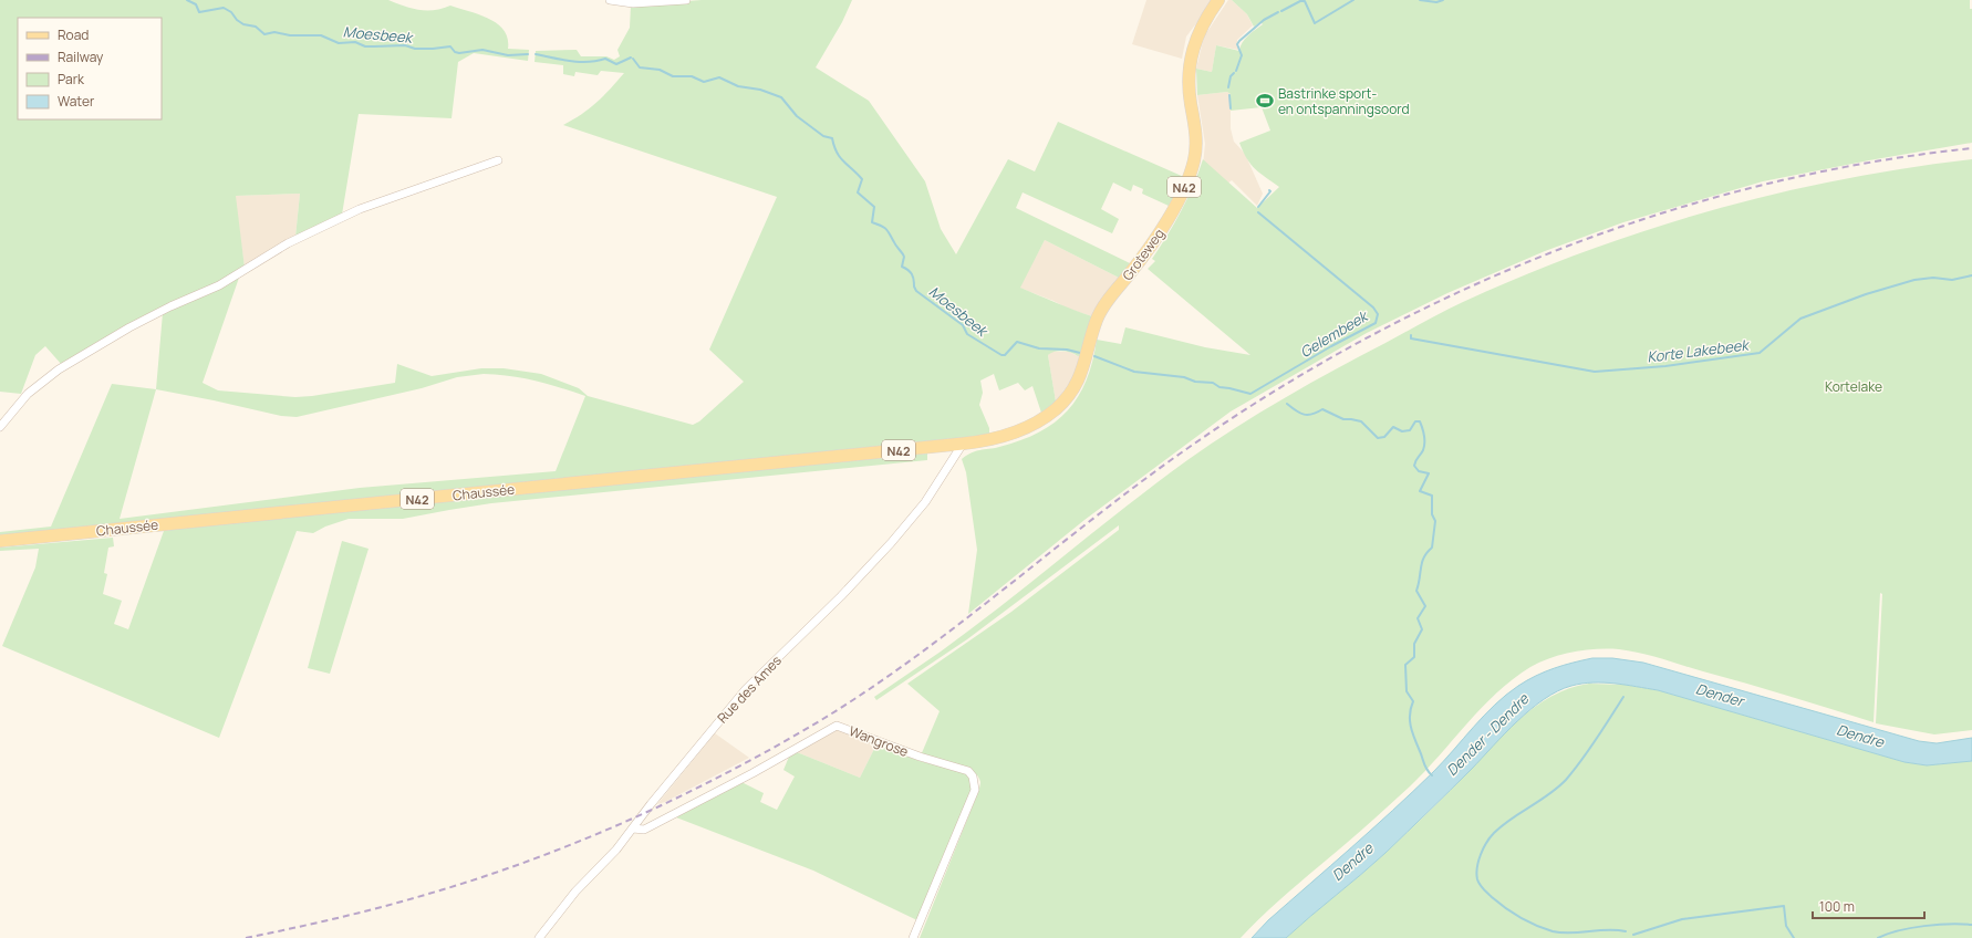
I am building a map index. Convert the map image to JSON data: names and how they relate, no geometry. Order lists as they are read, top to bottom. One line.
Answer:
{"streets":{"main road":["N42","Groteweg","Chaussée"],"street":["Rue des Ames","Wangrose"]},"crossings":[["Groteweg","Chaussée"],["Groteweg","Rue des Ames"],["Chaussée","Rue des Ames"],["Rue des Ames","Wangrose"]],"water":["Moesbeek","Gelembeek","Korte Lakebeek","Dender","Dender - Dendre","Dendre"],"parks":["Kortelake"],"places":{"sports":["Bastrinke sport- en ontspanningsoord"]},"legend":["Road","Railway","Park","Water"],"scale_bar":"100 m"}
